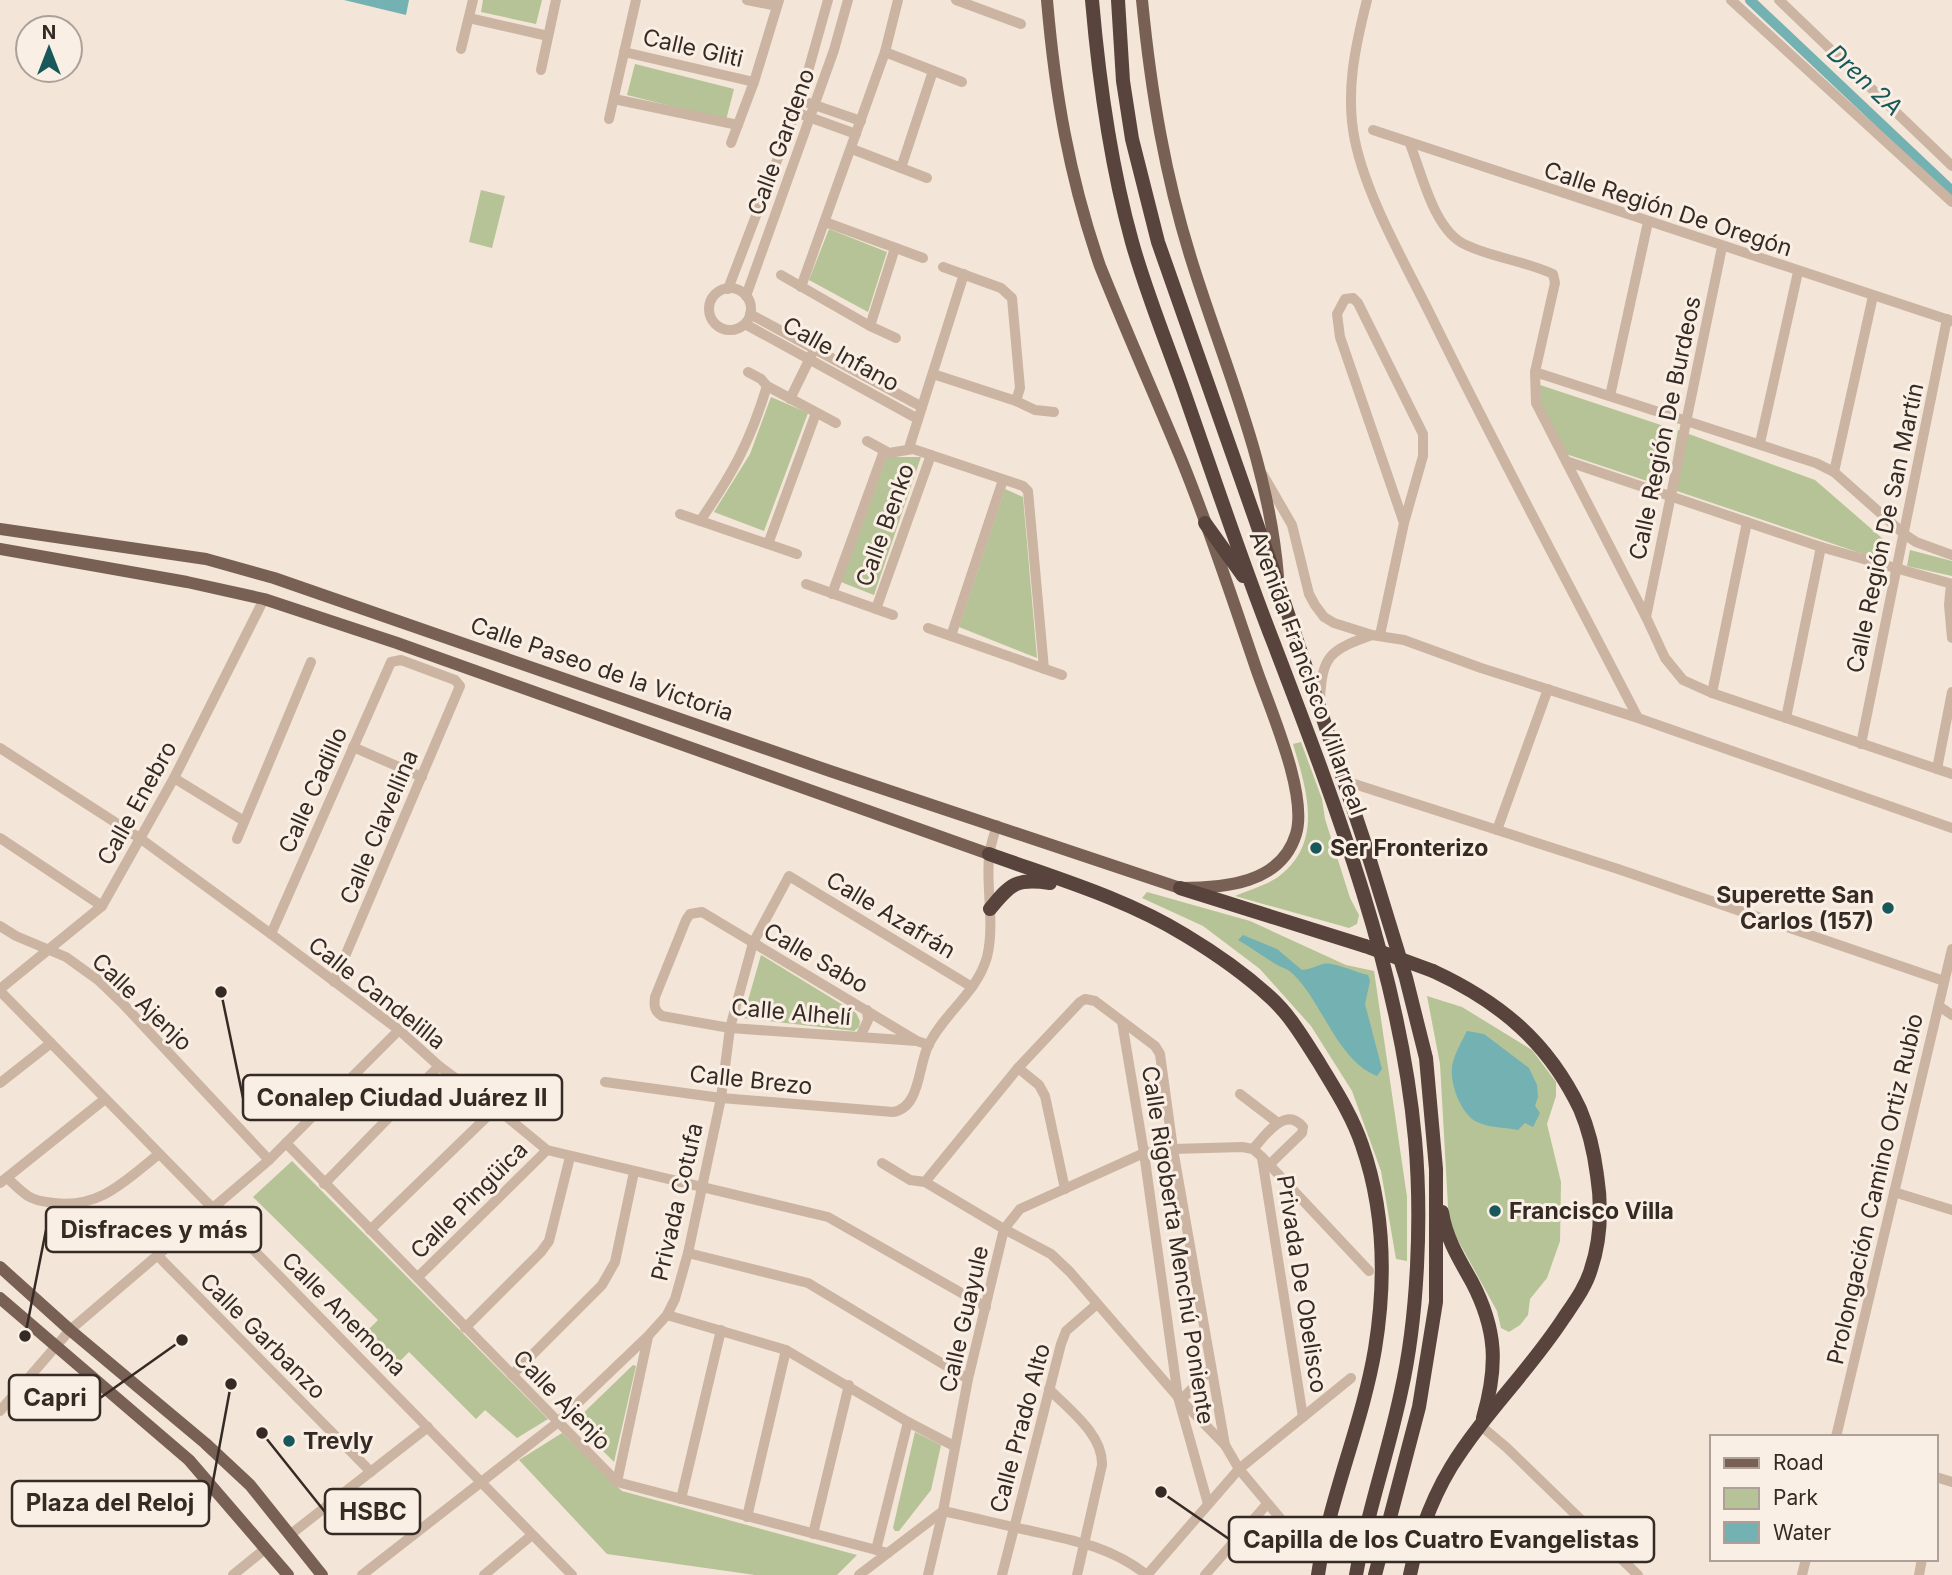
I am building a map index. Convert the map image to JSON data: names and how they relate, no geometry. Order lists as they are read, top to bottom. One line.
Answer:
{"streets":{"highway":["Avenida Francisco Villarreal"],"main road":["Calle Paseo de la Victoria"],"street":["Calle Gliti","Calle Gardeno","Calle Región De Oregón","Calle Infano","Calle Región De Burdeos","Calle Benko","Calle Región De San Martín","Calle Cadillo","Calle Enebro","Calle Clavellina","Calle Azafrán","Calle Sabo","Calle Candelilla","Calle Ajenjo","Calle Alhelí","Calle Brezo","Prolongación Camino Ortiz Rubio","Calle Pingüica","Privada Cotufa","Calle Rigoberta Menchú Poniente","Privada De Obelisco","Calle Anemona","Calle Guayule","Calle Garbanzo","Calle Prado Alto"]},"crossings":[["Calle Gardeno","Calle Infano"],["Calle Región De Oregón","Calle Región De Burdeos"],["Calle Región De Oregón","Calle Región De San Martín"],["Calle Paseo de la Victoria","Calle Enebro"],["Calle Cadillo","Calle Clavellina"],["Calle Cadillo","Calle Candelilla"],["Calle Enebro","Calle Candelilla"],["Calle Enebro","Calle Ajenjo"],["Calle Enebro","Calle Anemona"],["Calle Clavellina","Calle Candelilla"],["Calle Azafrán","Privada Cotufa"],["Calle Sabo","Calle Alhelí"],["Calle Sabo","Calle Brezo"],["Calle Sabo","Privada Cotufa"],["Calle Candelilla","Calle Pingüica"],["Calle Candelilla","Privada Cotufa"],["Calle Candelilla","Calle Guayule"],["Calle Ajenjo","Calle Pingüica"],["Calle Ajenjo","Privada Cotufa"],["Calle Alhelí","Privada Cotufa"],["Calle Brezo","Privada Cotufa"],["Privada Cotufa","Calle Anemona"],["Calle Rigoberta Menchú Poniente","Calle Guayule"]],"water":["Dren 2A"],"places":["Ser Fronterizo","Superette San Carlos (157)","Conalep Ciudad Juárez II","Francisco Villa","Disfraces y más","Capri","Plaza del Reloj","HSBC","Trevly","Capilla de los Cuatro Evangelistas"],"legend":["Road","Park","Water"],"north":"top"}
